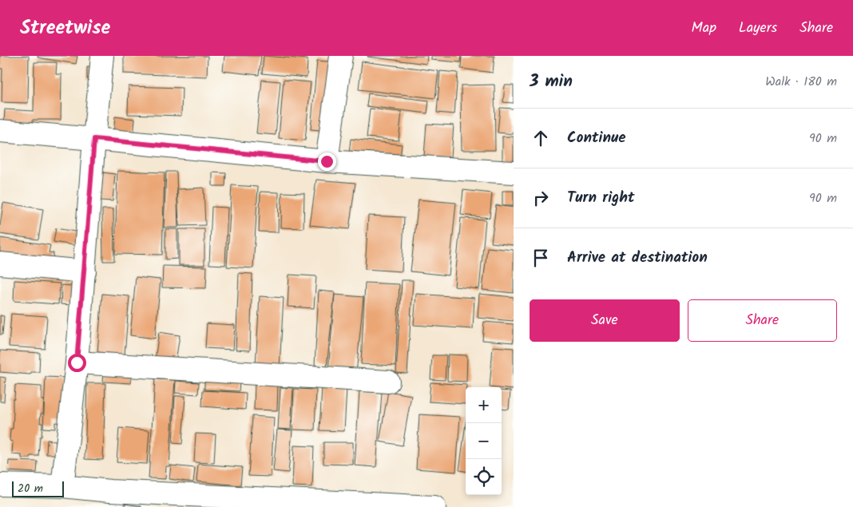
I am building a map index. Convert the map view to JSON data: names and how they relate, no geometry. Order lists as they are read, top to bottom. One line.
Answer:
{"scale_bar":"20 m","page":{"header":"Streetwise","nav":["Map","Layers","Share"],"heading":["3 min","Walk · 180 m"],"list":[["Continue","90 m"],["Turn right","90 m"],"Arrive at destination"],"buttons":["Save","Share"],"map_buttons":["+","−"],"scale":"20 m"}}
